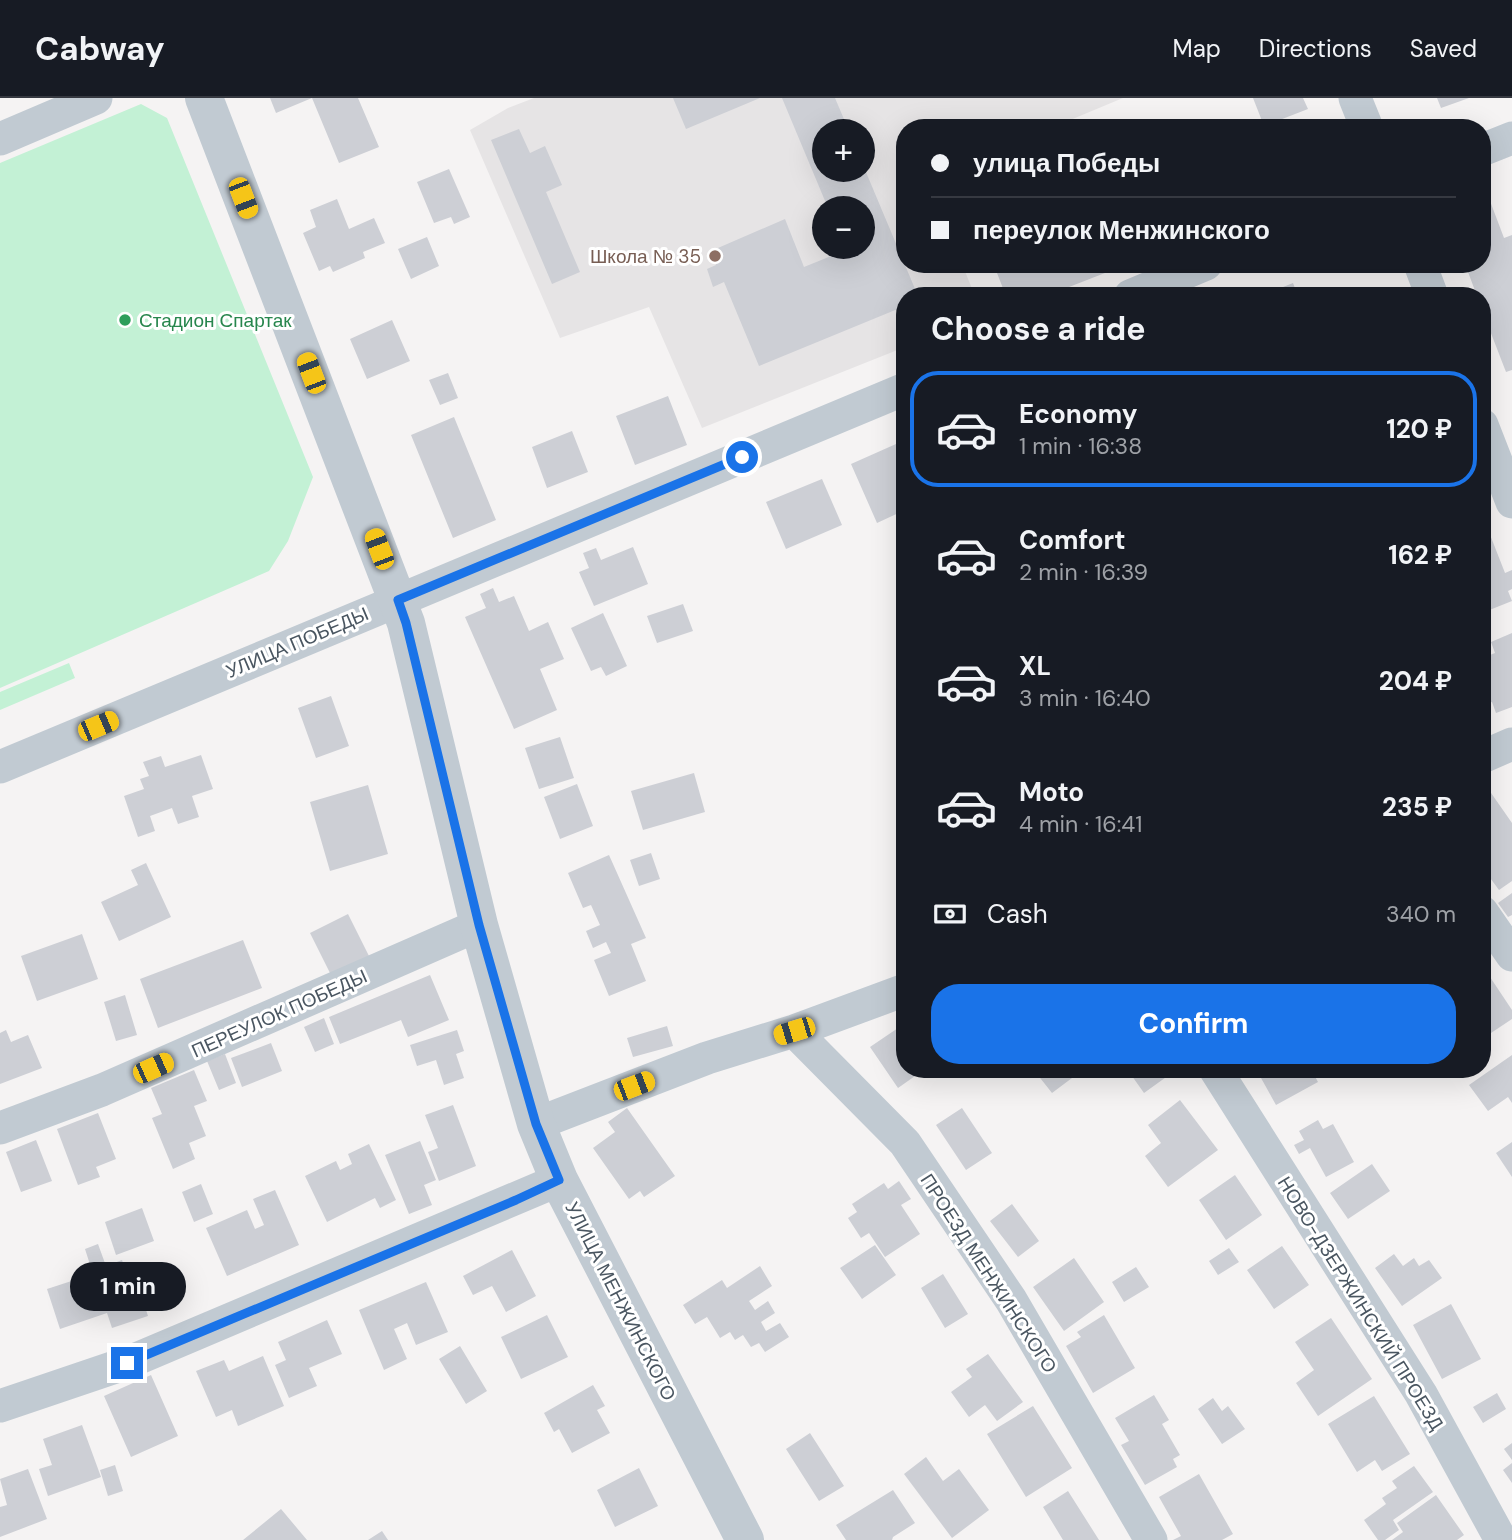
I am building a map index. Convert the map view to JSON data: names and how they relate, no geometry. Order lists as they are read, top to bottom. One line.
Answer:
{"streets":{"street":["УЛИЦА ПОБЕДЫ","ПЕРЕУЛОК ПОБЕДЫ","ПРОЕЗД МЕНЖИНСКОГО","УЛИЦА МЕНЖИНСКОГО","НОВО-ДЗЕРЖИНСКИЙ ПРОЕЗД"]},"crossings":[["УЛИЦА ПОБЕДЫ","УЛИЦА МЕНЖИНСКОГО"],["ПЕРЕУЛОК ПОБЕДЫ","УЛИЦА МЕНЖИНСКОГО"]],"places":["Школа № 35","Стадион Спартак"],"page":{"header":"Cabway","nav":["Map","Directions","Saved"],"map_buttons":["+","−"],"banner":["улица Победы","переулок Менжинского"],"heading":"Choose a ride","list":[{"name":"Economy","note":"1 min · 16:38","value":"120 ₽"},{"name":"Comfort","note":"2 min · 16:39","value":"162 ₽"},{"name":"XL","note":"3 min · 16:40","value":"204 ₽"},{"name":"Moto","note":"4 min · 16:41","value":"235 ₽"}],"pay":["Cash","340 m"],"buttons":"Confirm","bubble":"1 min"}}
